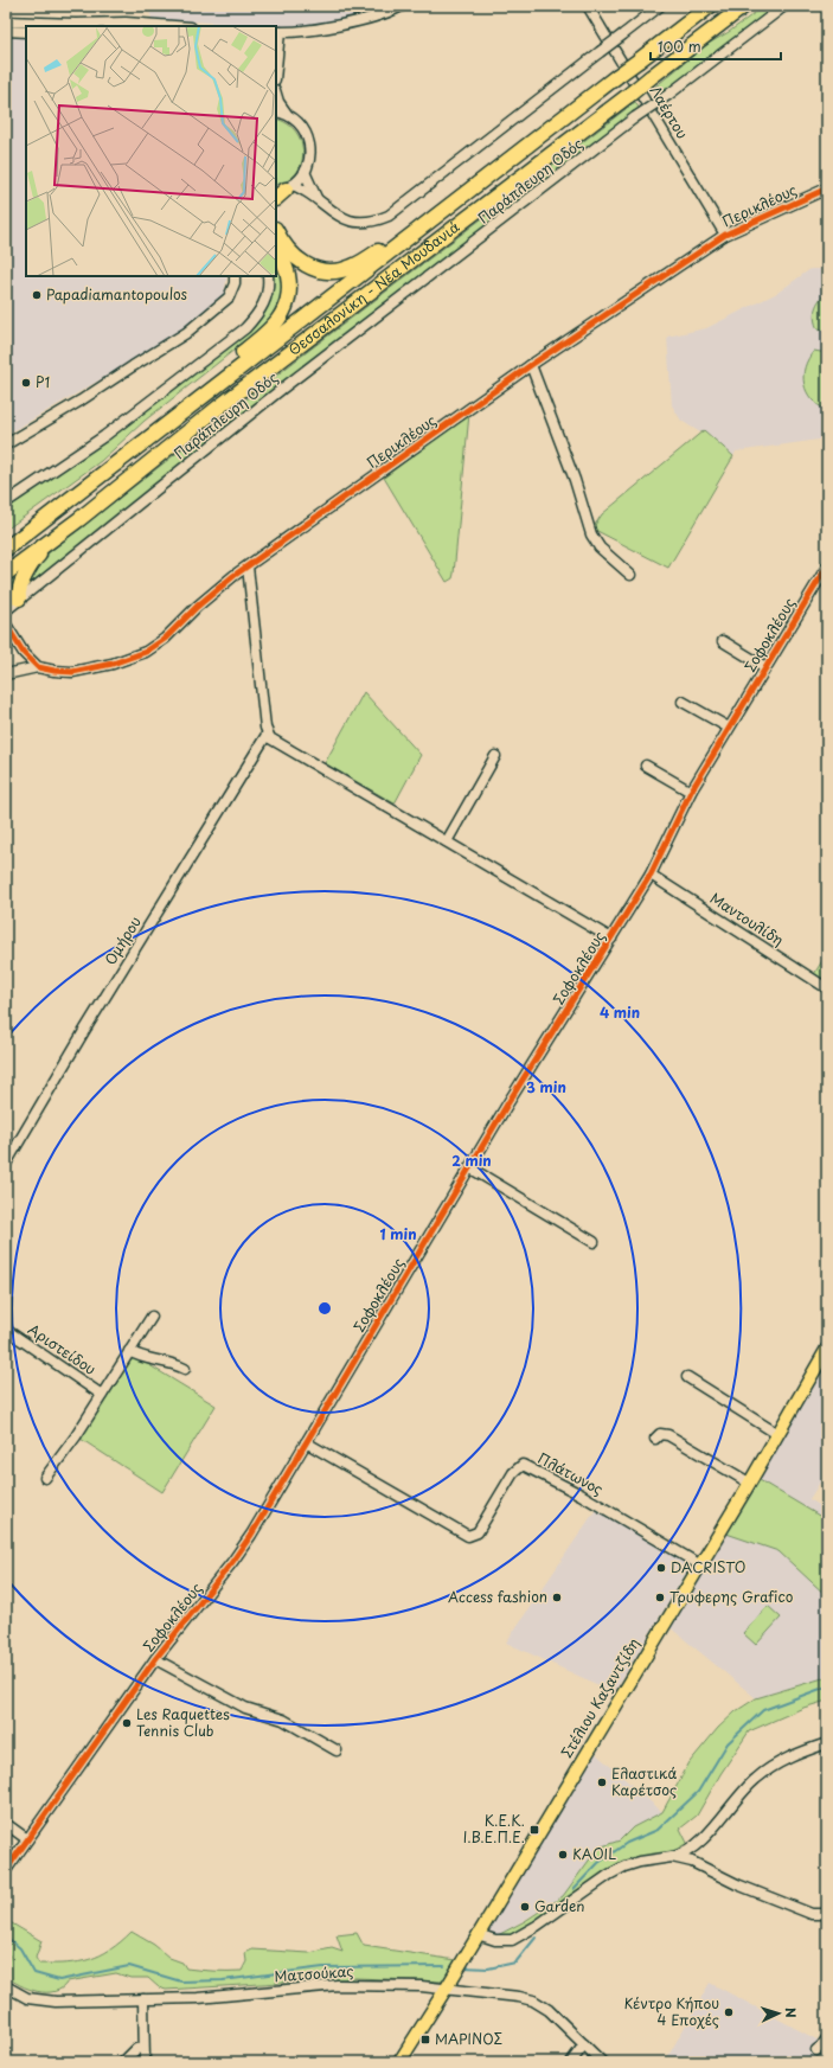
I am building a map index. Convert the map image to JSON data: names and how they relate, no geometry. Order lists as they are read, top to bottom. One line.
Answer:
{"streets":{"highway":["Θεσσαλονίκη - Νέα Μουδανιά"],"main road":["Στέλιου Καζαντζίδη"],"street":["Λαέρτου","Παράπλευρη Οδός","Περικλέους","Σοφοκλέους","Μαντουλίδη","Ομήρου","Αριστείδου","Πλάτωνος","Ματσούκας"]},"crossings":[["Λαέρτου","Περικλέους"],["Σοφοκλέους","Μαντουλίδη"],["Σοφοκλέους","Πλάτωνος"],["Πλάτωνος","Στέλιου Καζαντζίδη"],["Στέλιου Καζαντζίδη","Ματσούκας"]],"places":{"other":["Papadiamantopoulos","P1","DACRISTO","Access fashion","Τρυφερης Grafico","Les Raquettes Tennis Club","Ελαστικά Καρέτσος","KAOIL","Garden","Κέντρο Κήπου 4 Εποχές"],"transit":["Κ.Ε.Κ. Ι.Β.Ε.Π.Ε.","ΜΑΡΙΝΟΣ"]},"scale_bar":"100 m","north":"right","rings":["4 min","3 min","2 min","1 min"]}
